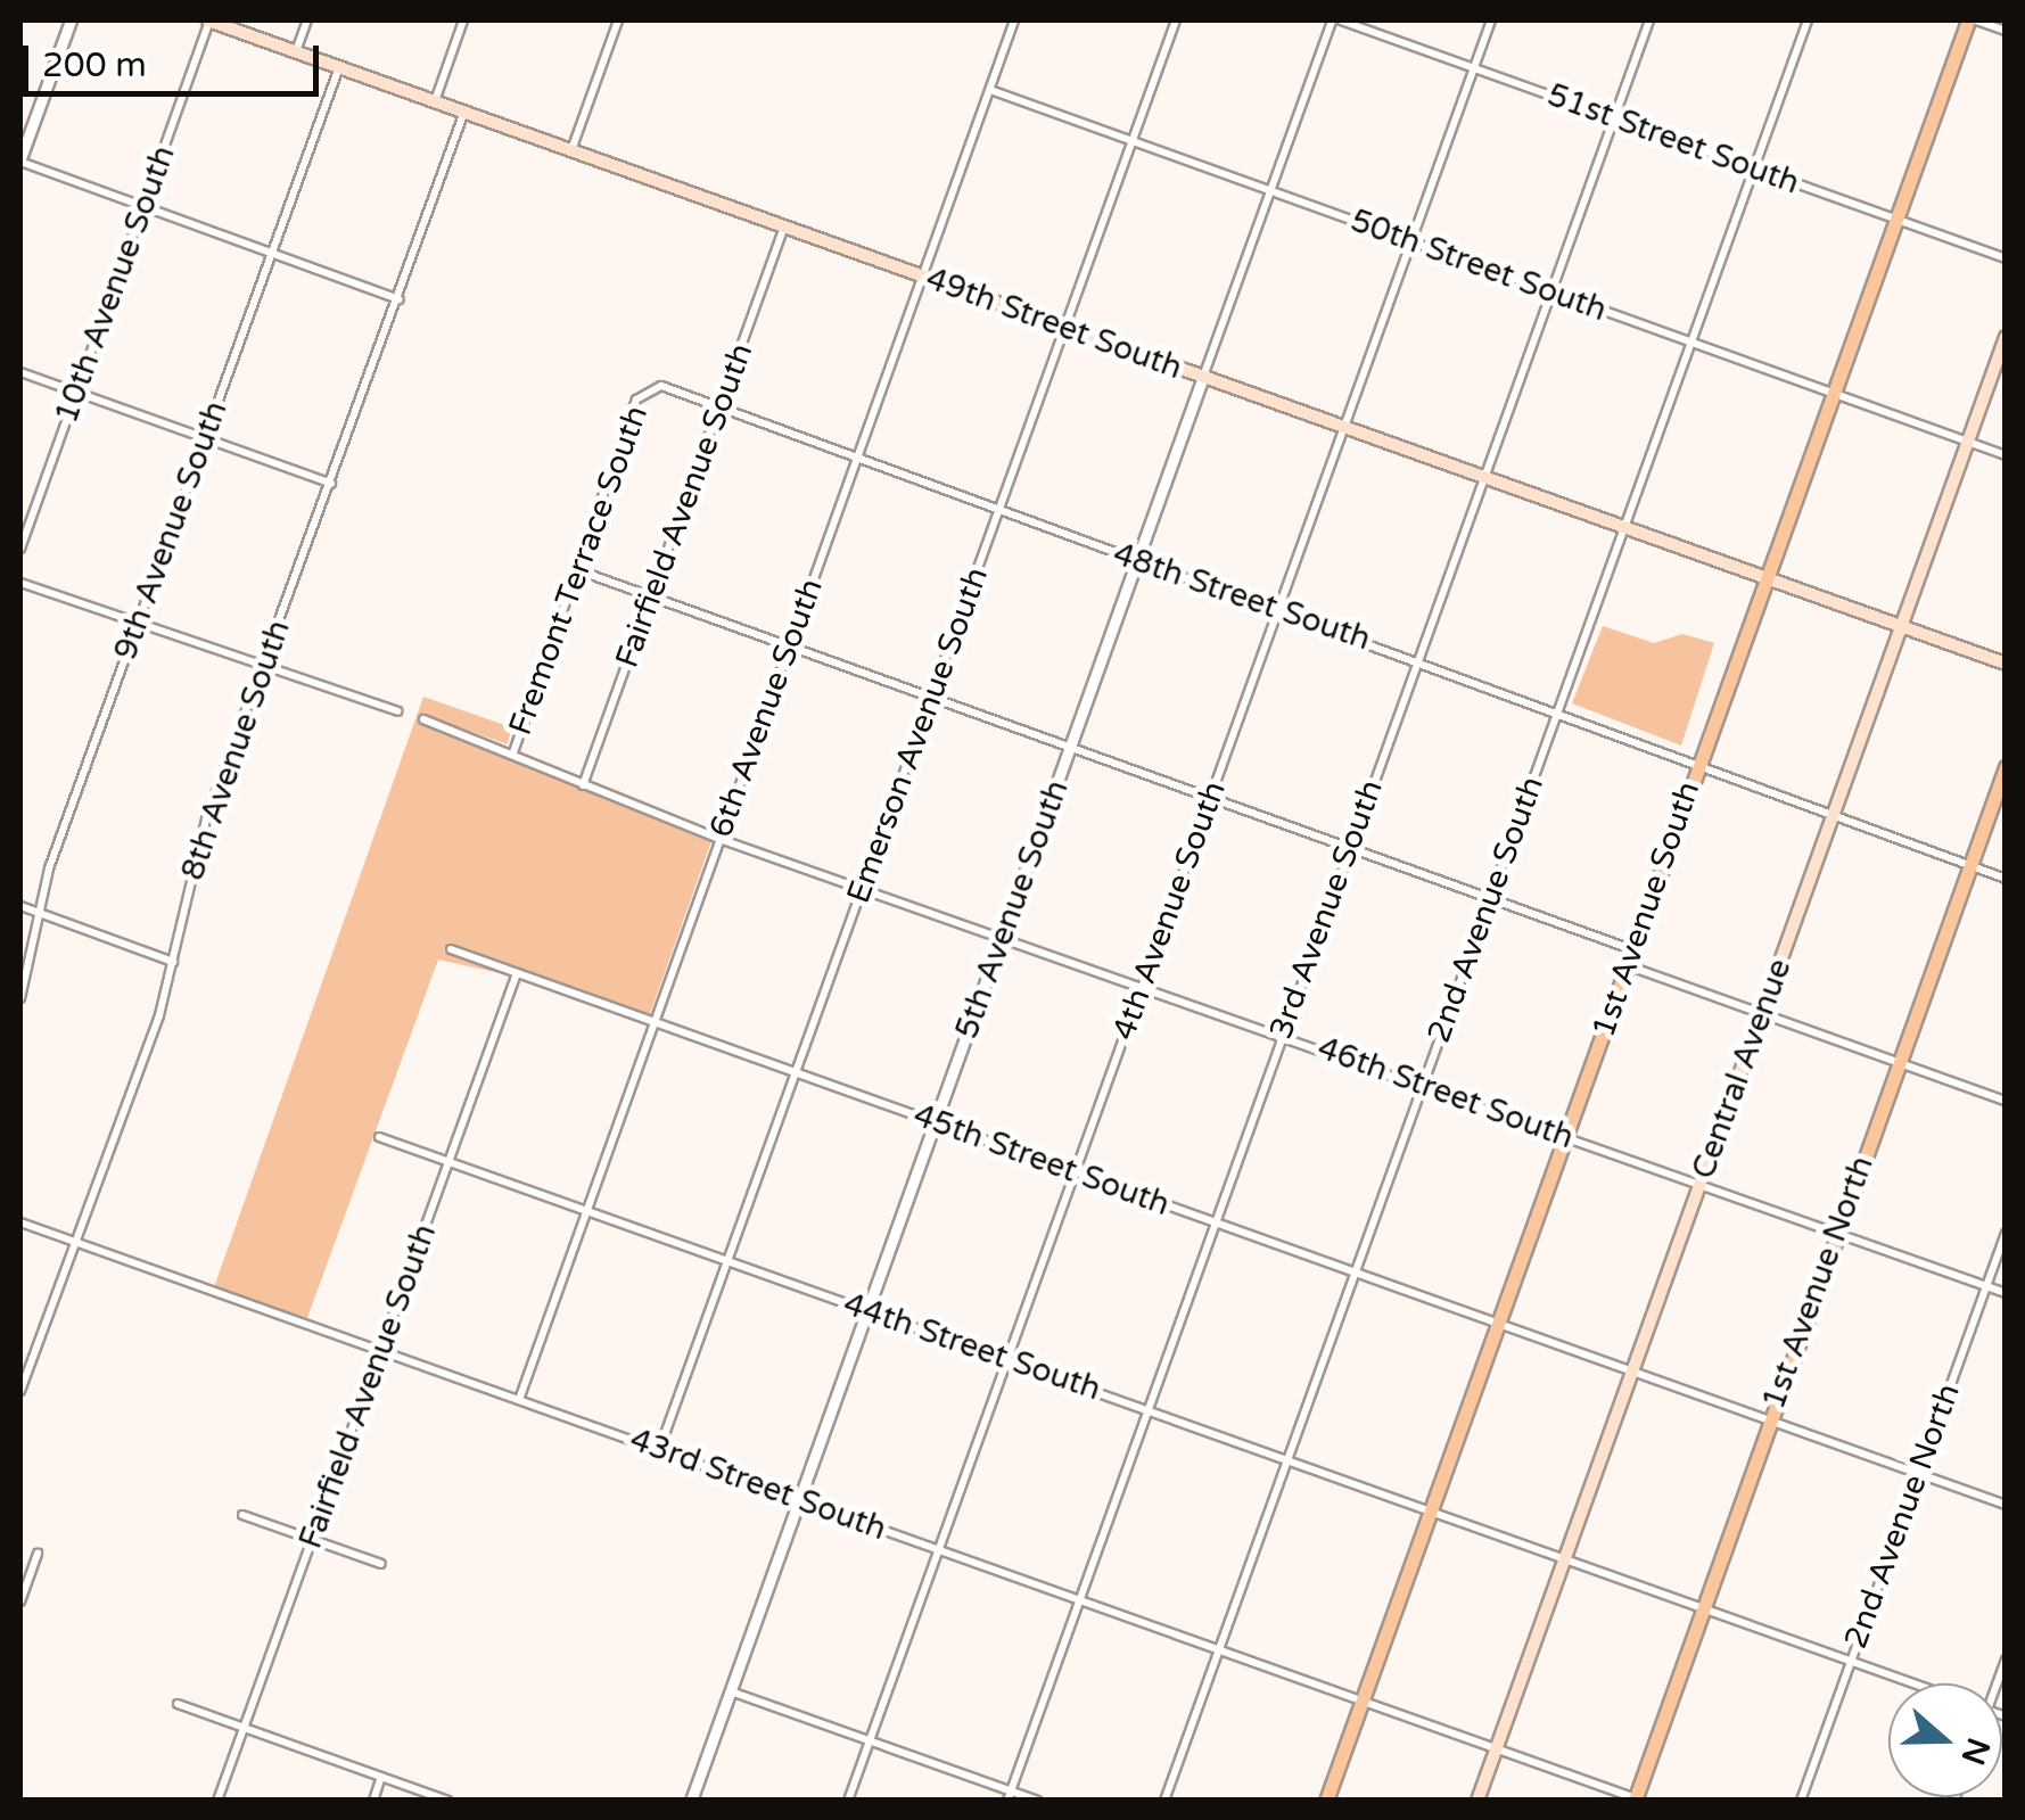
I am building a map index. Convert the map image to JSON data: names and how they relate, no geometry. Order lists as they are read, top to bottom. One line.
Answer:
{"streets":{"main road":["49th Street South","1st Avenue South","Central Avenue","1st Avenue North"],"street":["51st Street South","50th Street South","10th Avenue South","Fairfield Avenue South","9th Avenue South","Fremont Terrace South","48th Street South","6th Avenue South","Emerson Avenue South","8th Avenue South","5th Avenue South","3rd Avenue South","2nd Avenue South","4th Avenue South","46th Street South","45th Street South","44th Street South","43rd Street South","2nd Avenue North"]},"crossings":[["51st Street South","5th Avenue South"],["51st Street South","3rd Avenue South"],["51st Street South","2nd Avenue South"],["51st Street South","1st Avenue South"],["51st Street South","4th Avenue South"],["50th Street South","6th Avenue South"],["50th Street South","Emerson Avenue South"],["50th Street South","5th Avenue South"],["50th Street South","3rd Avenue South"],["50th Street South","2nd Avenue South"],["50th Street South","1st Avenue South"],["50th Street South","4th Avenue South"],["50th Street South","Central Avenue"],["10th Avenue South","49th Street South"],["49th Street South","Fairfield Avenue South"],["49th Street South","9th Avenue South"],["49th Street South","6th Avenue South"],["49th Street South","Emerson Avenue South"],["49th Street South","8th Avenue South"],["49th Street South","5th Avenue South"],["49th Street South","3rd Avenue South"],["49th Street South","2nd Avenue South"],["49th Street South","1st Avenue South"],["49th Street South","4th Avenue South"],["49th Street South","Central Avenue"],["Fairfield Avenue South","48th Street South"],["Fairfield Avenue South","46th Street South"],["Fairfield Avenue South","45th Street South"],["Fairfield Avenue South","44th Street South"],["Fairfield Avenue South","43rd Street South"],["Fremont Terrace South","48th Street South"],["Fremont Terrace South","46th Street South"],["48th Street South","6th Avenue South"],["48th Street South","Emerson Avenue South"],["48th Street South","5th Avenue South"],["48th Street South","3rd Avenue South"],["48th Street South","2nd Avenue South"],["48th Street South","1st Avenue South"],["48th Street South","4th Avenue South"],["48th Street South","Central Avenue"],["48th Street South","1st Avenue North"],["6th Avenue South","46th Street South"],["6th Avenue South","45th Street South"],["6th Avenue South","44th Street South"],["6th Avenue South","43rd Street South"],["Emerson Avenue South","46th Street South"],["Emerson Avenue South","45th Street South"],["Emerson Avenue South","44th Street South"],["Emerson Avenue South","43rd Street South"],["8th Avenue South","43rd Street South"],["5th Avenue South","46th Street South"],["5th Avenue South","45th Street South"],["5th Avenue South","44th Street South"],["5th Avenue South","43rd Street South"],["3rd Avenue South","46th Street South"],["3rd Avenue South","45th Street South"],["3rd Avenue South","44th Street South"],["3rd Avenue South","43rd Street South"],["2nd Avenue South","46th Street South"],["2nd Avenue South","45th Street South"],["2nd Avenue South","44th Street South"],["2nd Avenue South","43rd Street South"],["1st Avenue South","46th Street South"],["1st Avenue South","45th Street South"],["1st Avenue South","44th Street South"],["1st Avenue South","43rd Street South"],["4th Avenue South","46th Street South"],["4th Avenue South","45th Street South"],["4th Avenue South","44th Street South"],["4th Avenue South","43rd Street South"],["Central Avenue","46th Street South"],["Central Avenue","45th Street South"],["Central Avenue","44th Street South"],["Central Avenue","43rd Street South"],["46th Street South","1st Avenue North"],["46th Street South","2nd Avenue North"],["45th Street South","1st Avenue North"],["45th Street South","2nd Avenue North"],["1st Avenue North","44th Street South"],["1st Avenue North","43rd Street South"],["44th Street South","2nd Avenue North"]],"scale_bar":"200 m","north":"right"}
